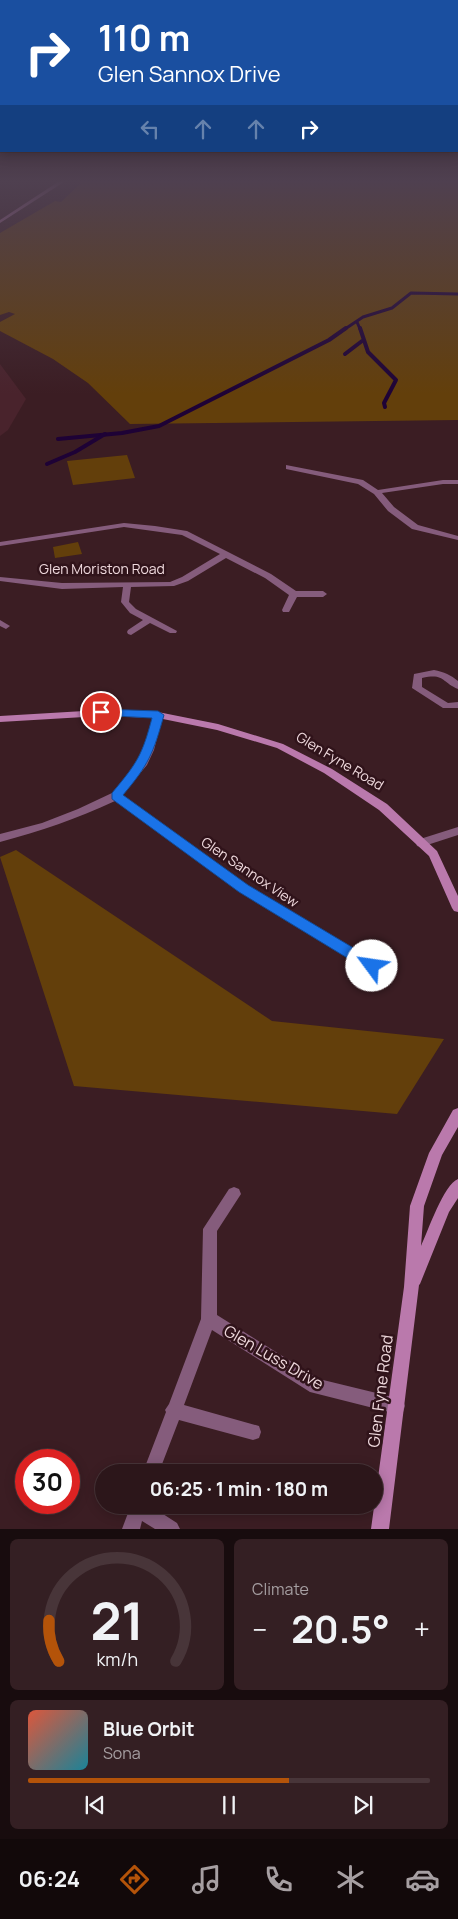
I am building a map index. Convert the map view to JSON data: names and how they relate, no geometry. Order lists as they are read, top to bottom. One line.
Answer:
{"streets":{"street":["Glen Moriston Road","Glen Fyne Road","Glen Sannox View","Glen Luss Drive"]},"crossings":[["Glen Fyne Road","Glen Luss Drive"]],"page":{"turn":["110 m","Glen Sannox Drive"],"limit":"30","trip":"06:25 · 1 min · 180 m","tile":"Climate","heat":["−","20.5°","+"],"song":["Blue Orbit","Sona"],"tabs":"06:24","gauge":["21","km/h"]}}
